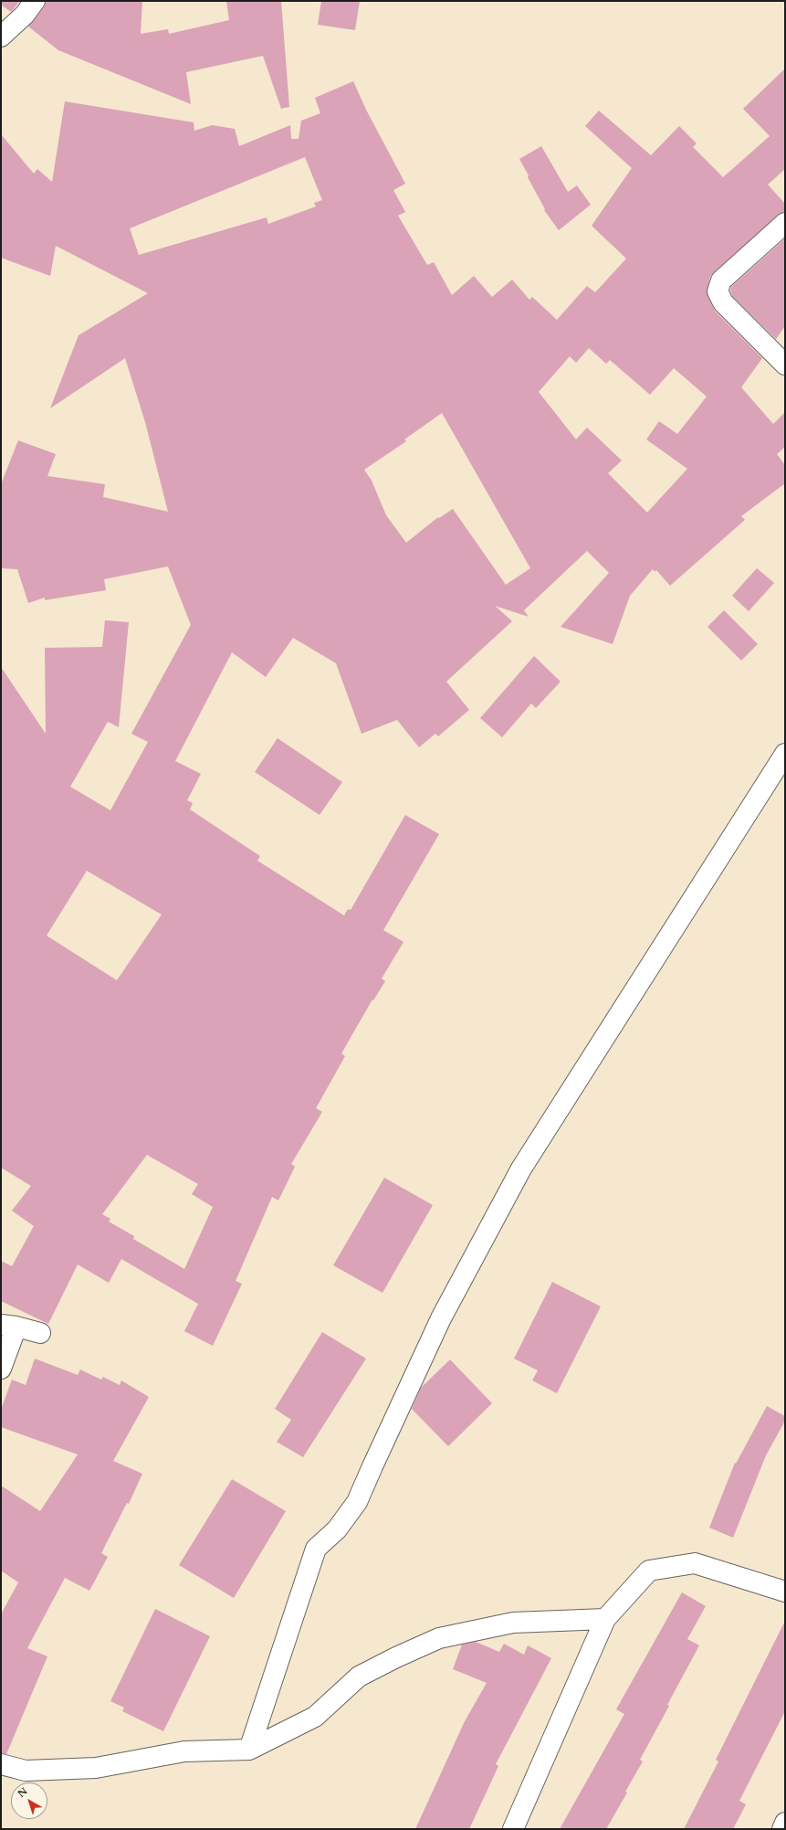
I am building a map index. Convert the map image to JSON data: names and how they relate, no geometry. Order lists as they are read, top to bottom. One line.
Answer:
{"north":"top left"}
